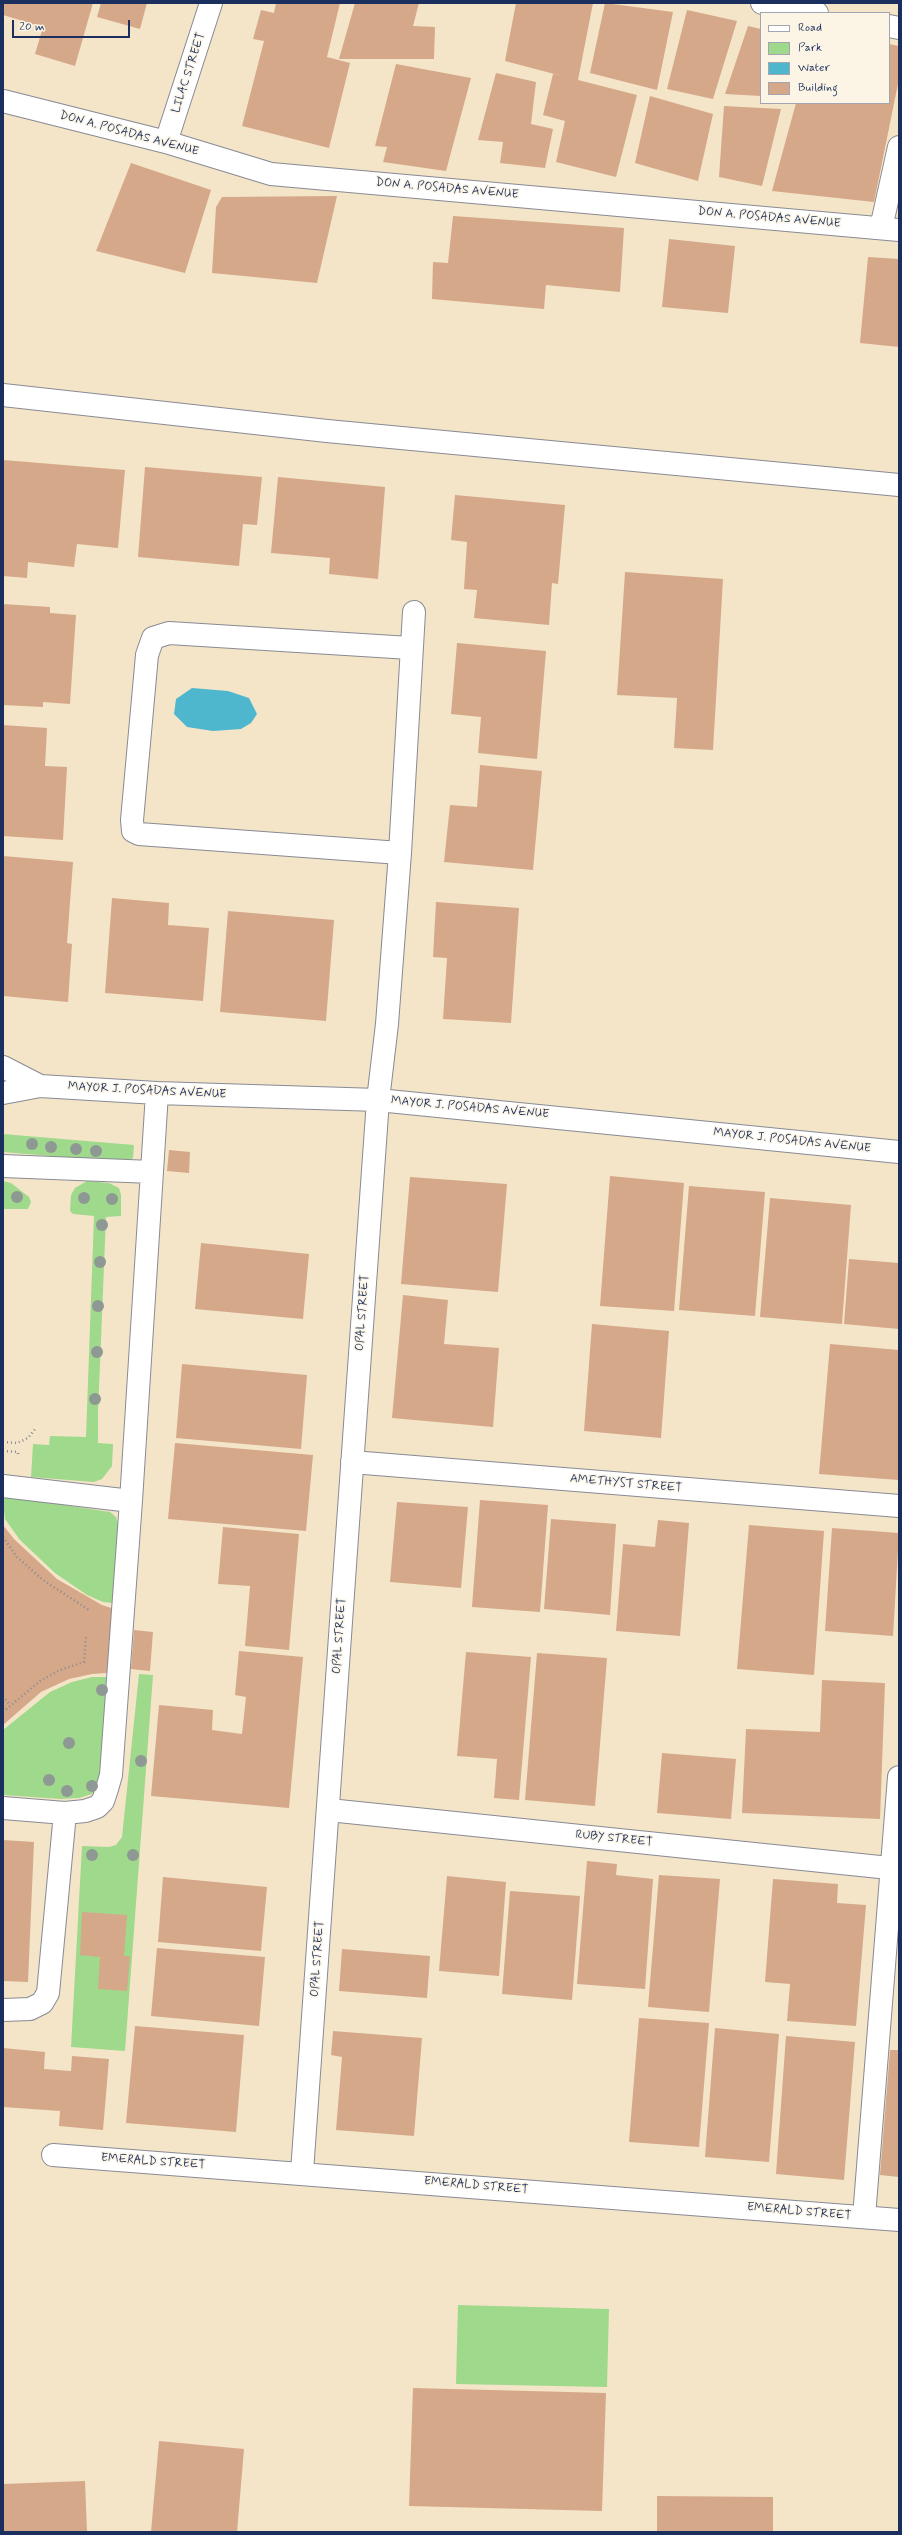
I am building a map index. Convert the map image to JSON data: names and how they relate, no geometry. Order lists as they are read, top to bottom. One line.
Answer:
{"streets":{"street":["LILAC STREET","DON A. POSADAS AVENUE","MAYOR J. POSADAS AVENUE","OPAL STREET","AMETHYST STREET","RUBY STREET","EMERALD STREET"]},"crossings":[["LILAC STREET","DON A. POSADAS AVENUE"],["MAYOR J. POSADAS AVENUE","OPAL STREET"],["OPAL STREET","AMETHYST STREET"],["OPAL STREET","RUBY STREET"],["OPAL STREET","EMERALD STREET"]],"legend":["Road","Park","Water","Building"],"scale_bar":"20 m"}
